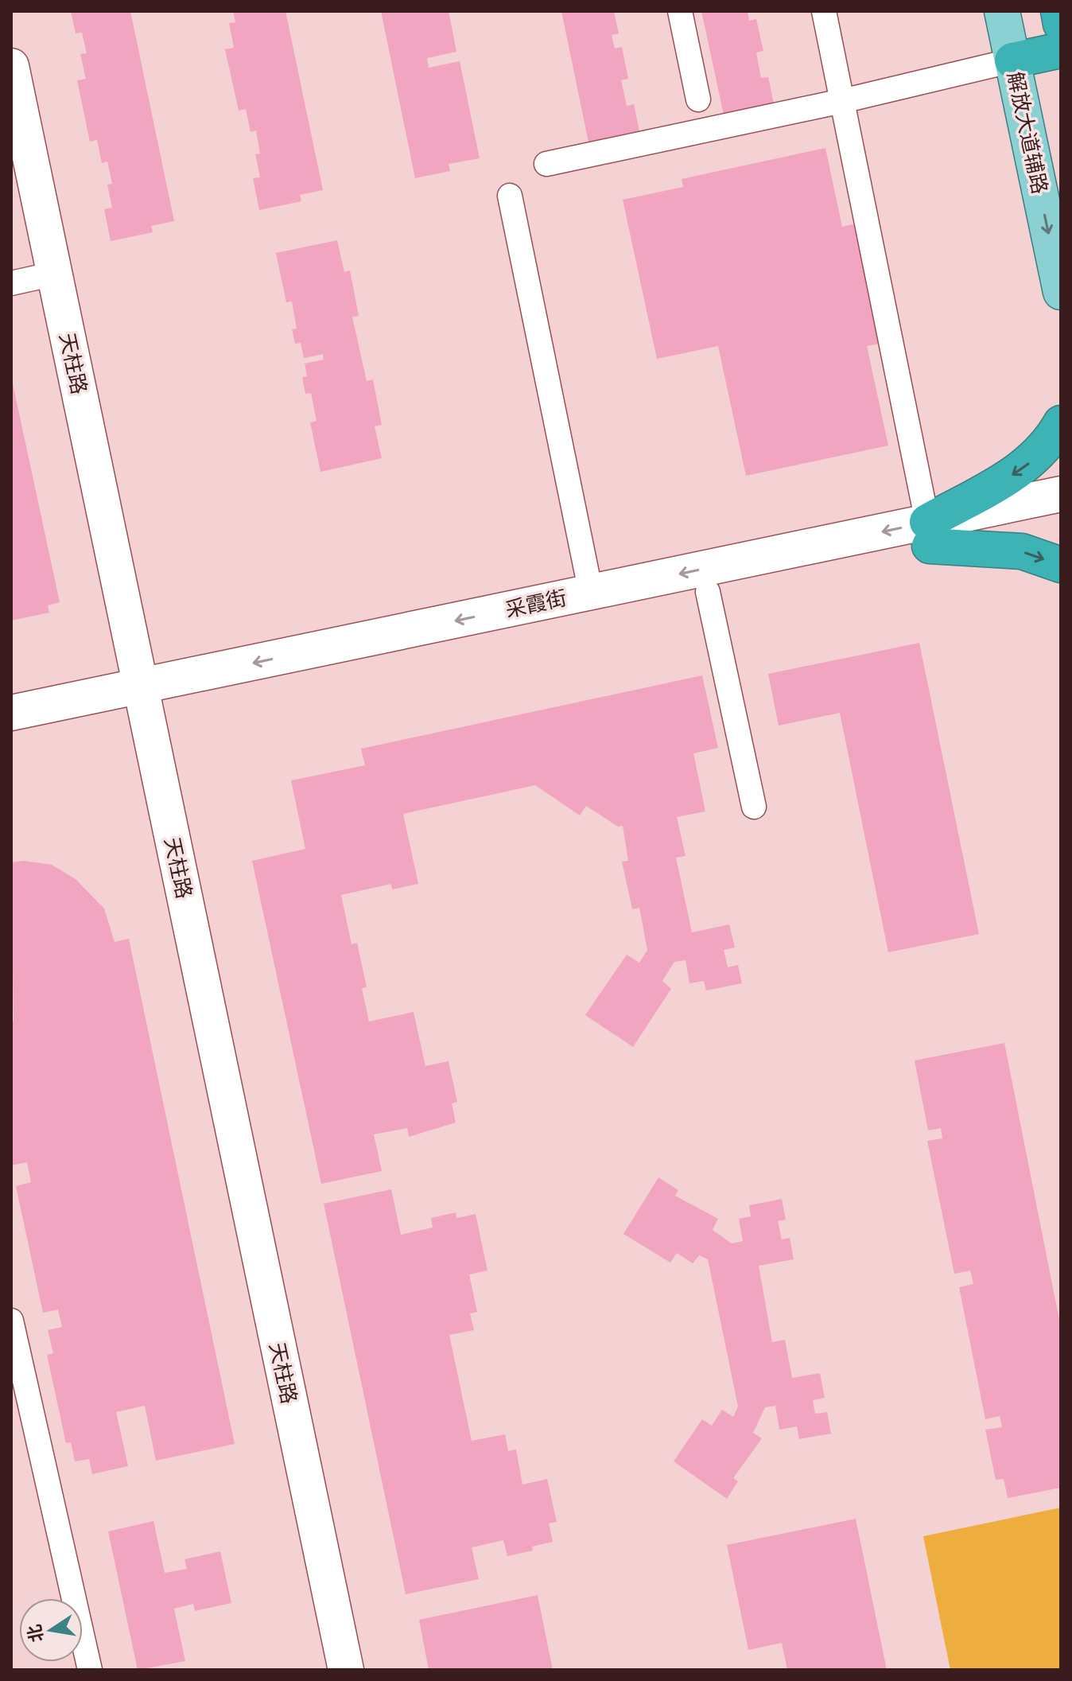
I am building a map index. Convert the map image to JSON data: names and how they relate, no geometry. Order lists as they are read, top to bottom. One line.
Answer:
{"streets":{"main road":["解放大道辅路","天柱路","采霞街"]},"crossings":[["天柱路","采霞街"]],"one_way":["解放大道辅路"],"north":"left"}
